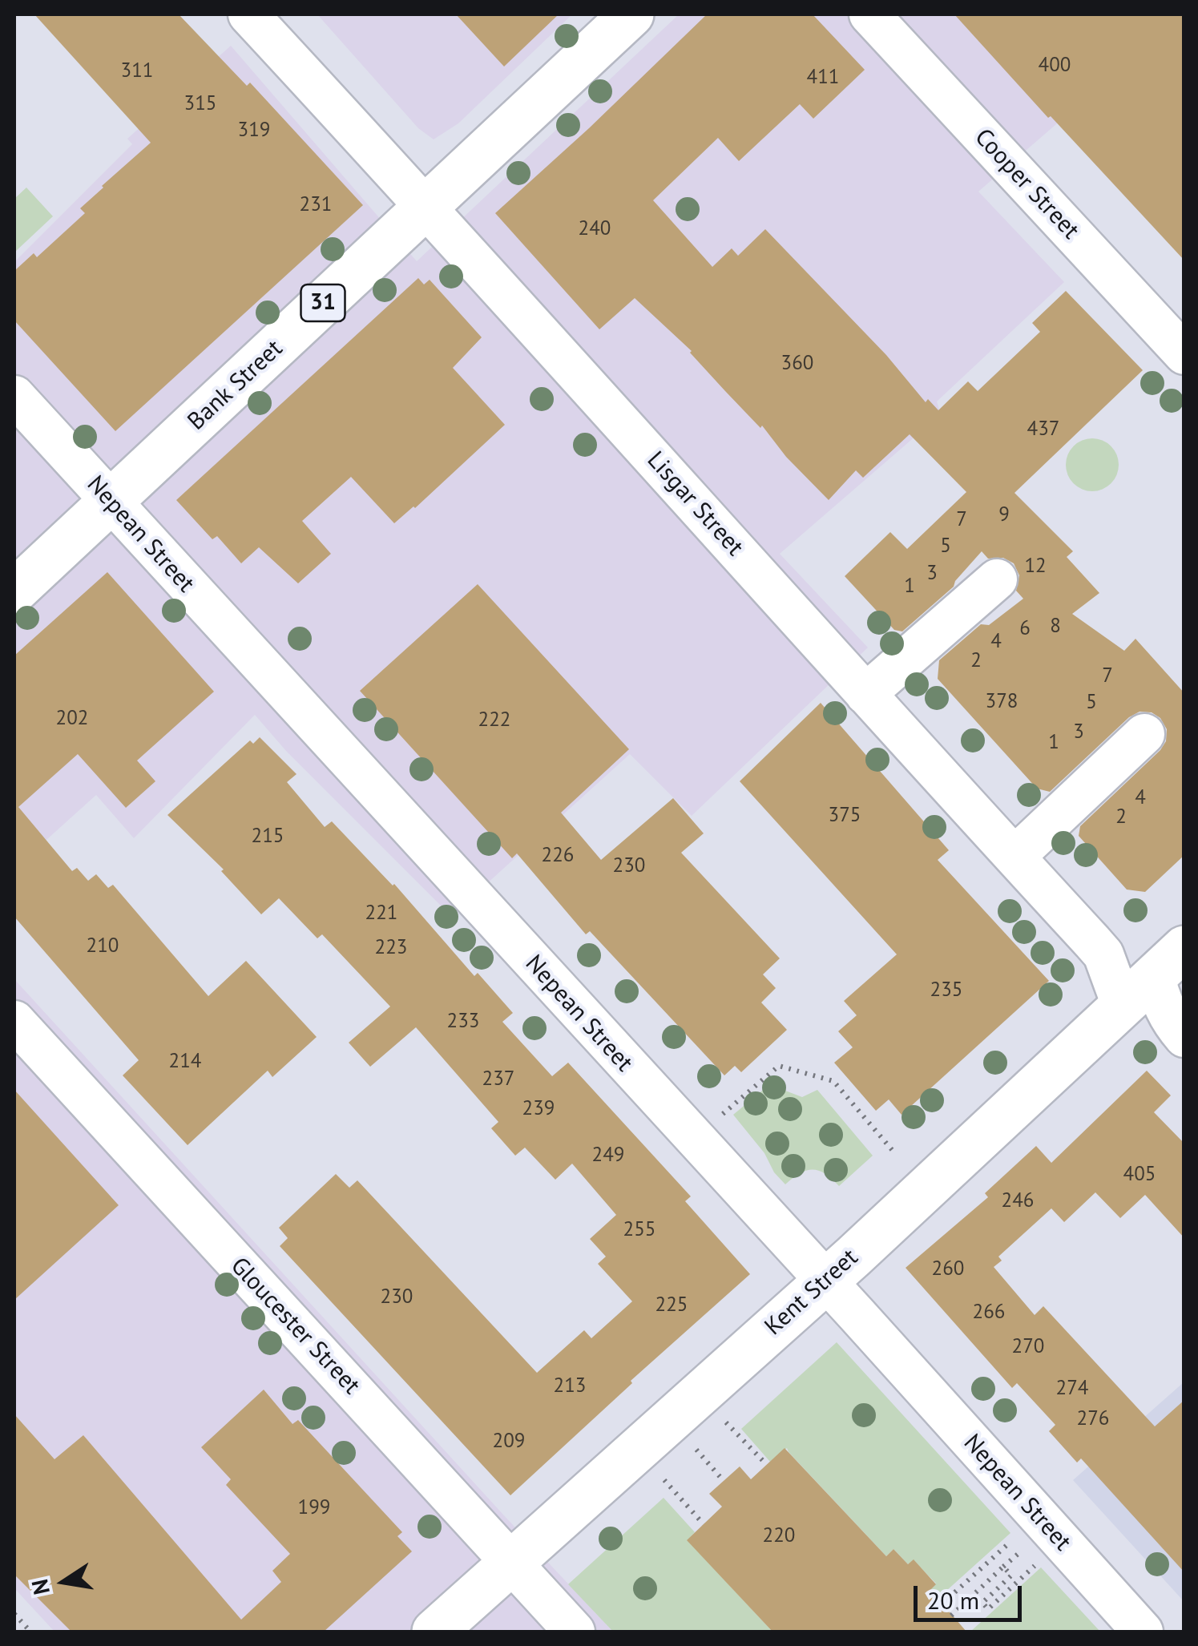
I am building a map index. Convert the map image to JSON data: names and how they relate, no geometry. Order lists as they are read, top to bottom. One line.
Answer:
{"streets":{"main road":["31","Bank Street","Kent Street"],"street":["Cooper Street","Lisgar Street","Nepean Street","Gloucester Street"]},"crossings":[["Bank Street","Lisgar Street"],["Bank Street","Nepean Street"],["Lisgar Street","Kent Street"],["Nepean Street","Kent Street"],["Kent Street","Gloucester Street"]],"house_numbers":["400","311","411","315","319","231","240","360","437","9","7","5","12","3","1","8","6","4","2","7","378","5","202","222","3","1","4","375","2","215","226","230","221","210","223","235","233","214","237","239","249","405","246","255","260","230","225","266","270","213","274","276","209","199","220"],"scale_bar":"20 m","north":"left"}
